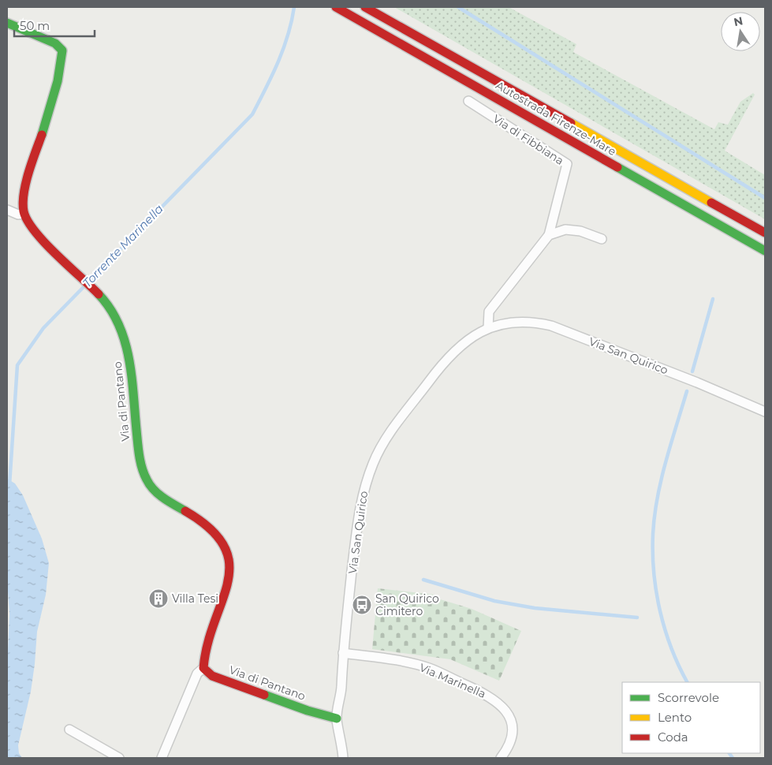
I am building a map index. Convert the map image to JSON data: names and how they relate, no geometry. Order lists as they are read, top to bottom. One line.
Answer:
{"streets":{"main road":["Autostrada Firenze-Mare","Via di Pantano"],"street":["Via di Fibbiana","Via San Quirico","Via Marinella"]},"crossings":[["Via San Quirico","Via di Pantano"],["Via San Quirico","Via Marinella"]],"water":["Torrente Marinella"],"places":{"building":["Villa Tesi"],"bus stop":["San Quirico Cimitero"]},"legend":["Scorrevole","Lento","Coda"],"scale_bar":"50 m","north":"top"}
